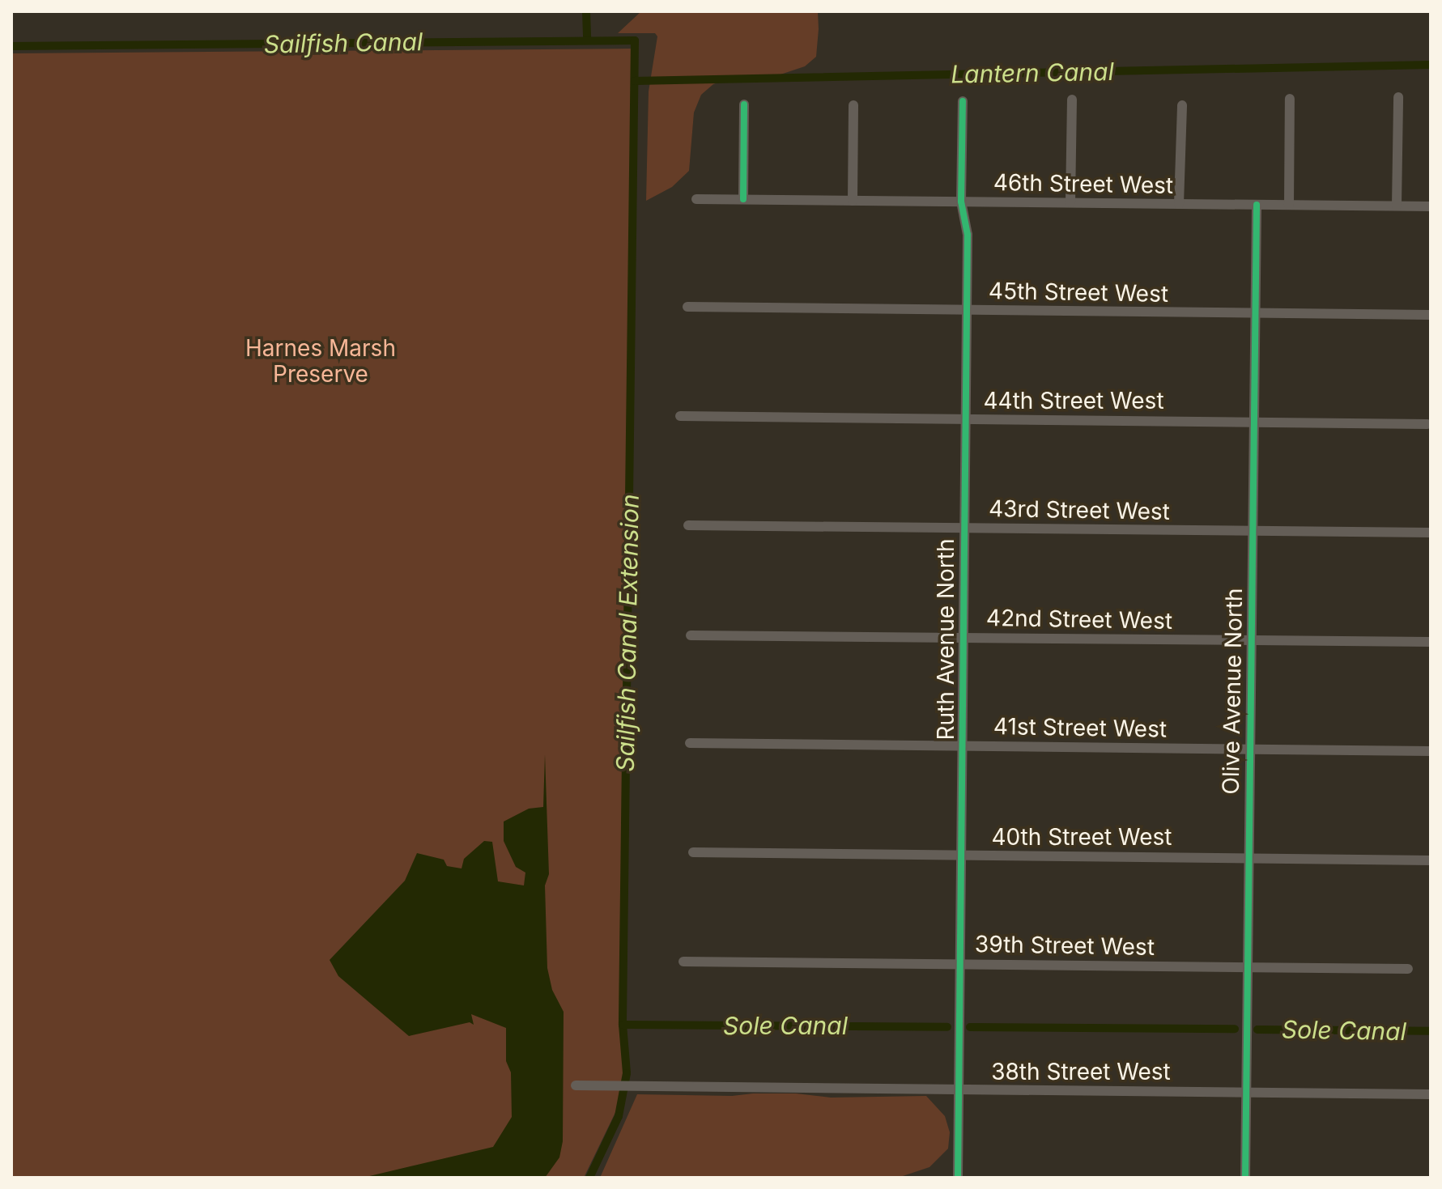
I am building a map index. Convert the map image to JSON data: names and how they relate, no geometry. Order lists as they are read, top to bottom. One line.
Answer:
{"streets":{"street":["46th Street West","45th Street West","44th Street West","43rd Street West","42nd Street West","Ruth Avenue North","Olive Avenue North","41st Street West","40th Street West","39th Street West","38th Street West"]},"crossings":[["46th Street West","Ruth Avenue North"],["46th Street West","Olive Avenue North"],["45th Street West","Ruth Avenue North"],["45th Street West","Olive Avenue North"],["44th Street West","Ruth Avenue North"],["44th Street West","Olive Avenue North"],["43rd Street West","Ruth Avenue North"],["43rd Street West","Olive Avenue North"],["42nd Street West","Ruth Avenue North"],["42nd Street West","Olive Avenue North"],["Ruth Avenue North","41st Street West"],["Ruth Avenue North","40th Street West"],["Ruth Avenue North","39th Street West"],["Ruth Avenue North","38th Street West"],["Olive Avenue North","41st Street West"],["Olive Avenue North","40th Street West"],["Olive Avenue North","39th Street West"],["Olive Avenue North","38th Street West"]],"water":["Sailfish Canal","Lantern Canal","Sailfish Canal Extension","Sole Canal"],"parks":["Harnes Marsh Preserve"]}
